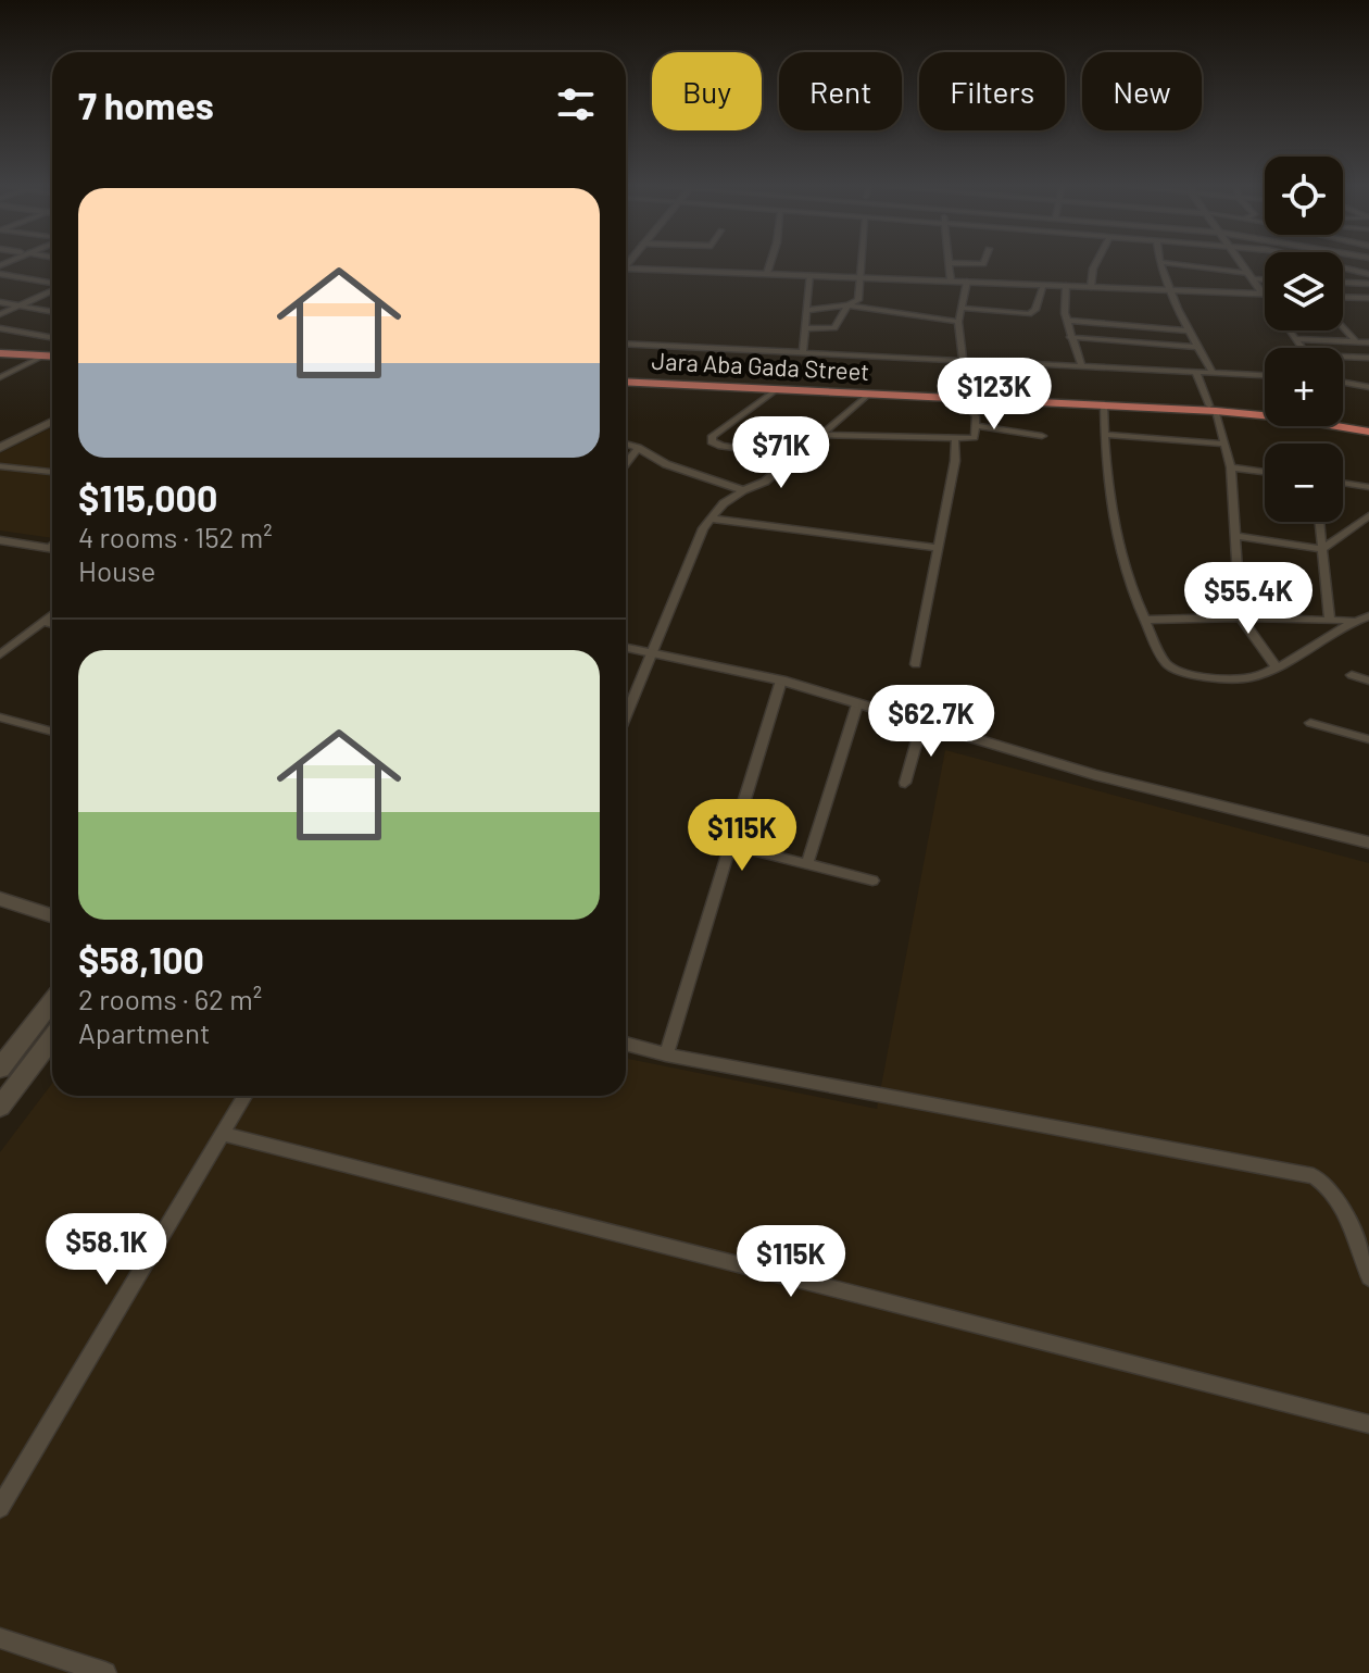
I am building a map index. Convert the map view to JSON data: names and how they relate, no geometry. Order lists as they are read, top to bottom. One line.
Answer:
{"streets":{"main road":["Jara Aba Gada Street"]},"page":{"chip":["Buy","Rent","Filters","New"],"heading":"7 homes","map_buttons":["+","−"],"list":[{"name":"$115,000","note":"4 rooms · 152 m² · House"},{"name":"$58,100","note":"2 rooms · 62 m² · Apartment"}],"price":["$123K","$71K","$55.4K","$62.7K","$115K","$58.1K","$115K"]}}
